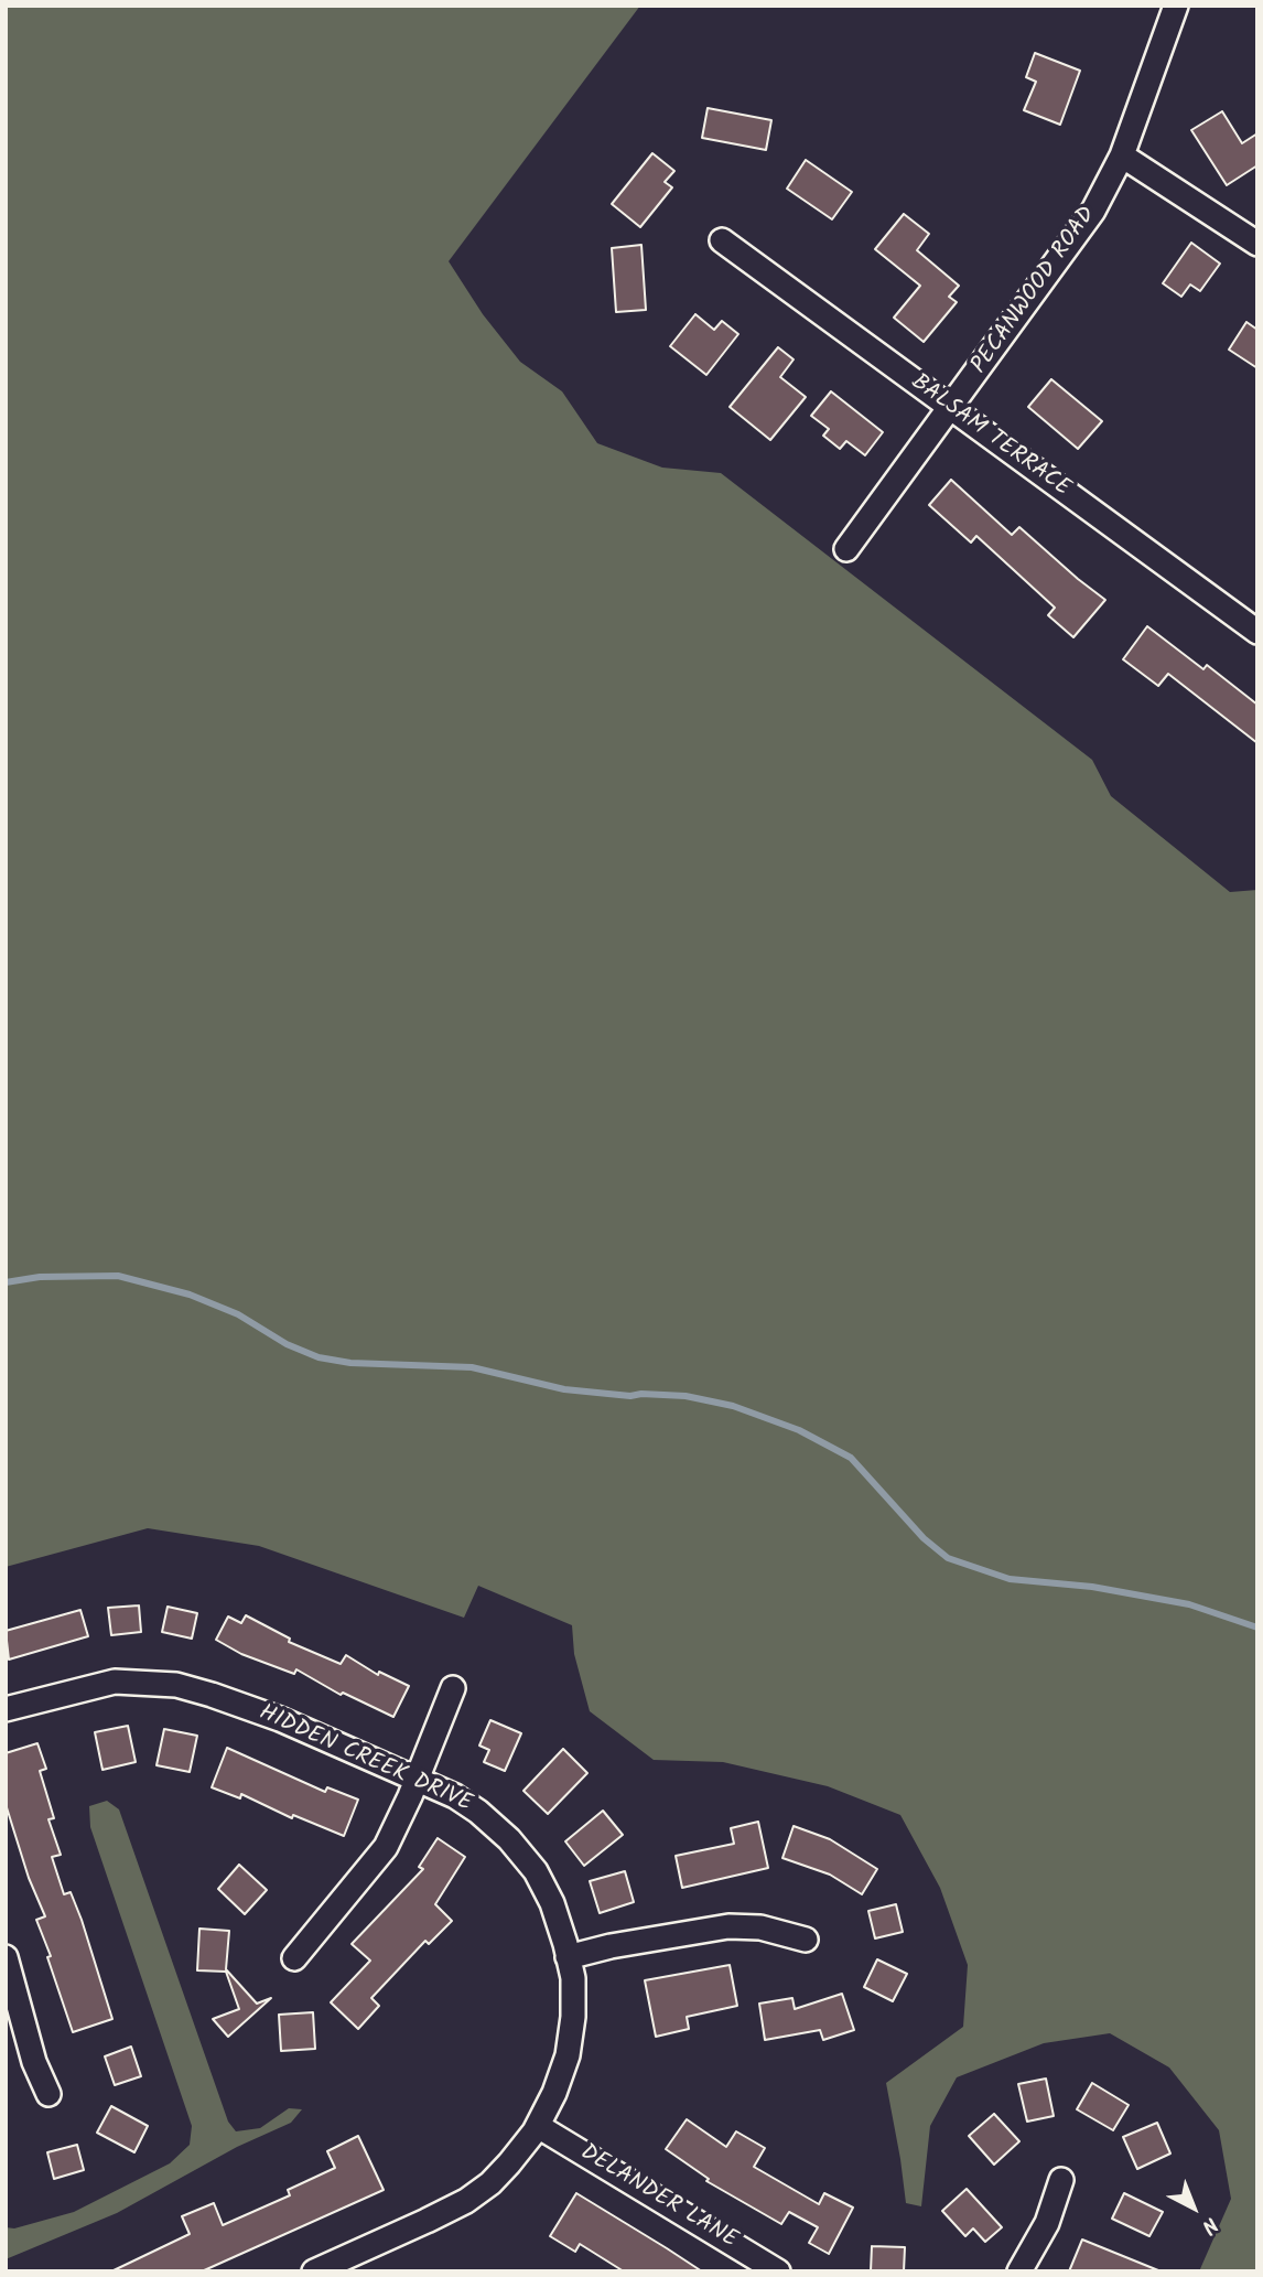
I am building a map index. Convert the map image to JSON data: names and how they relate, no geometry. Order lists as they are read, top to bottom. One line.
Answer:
{"streets":{"street":["PECANWOOD ROAD","BALSAM TERRACE","HIDDEN CREEK DRIVE","DELANDER LANE"]},"crossings":[["PECANWOOD ROAD","BALSAM TERRACE"],["HIDDEN CREEK DRIVE","DELANDER LANE"]],"north":"bottom right"}
